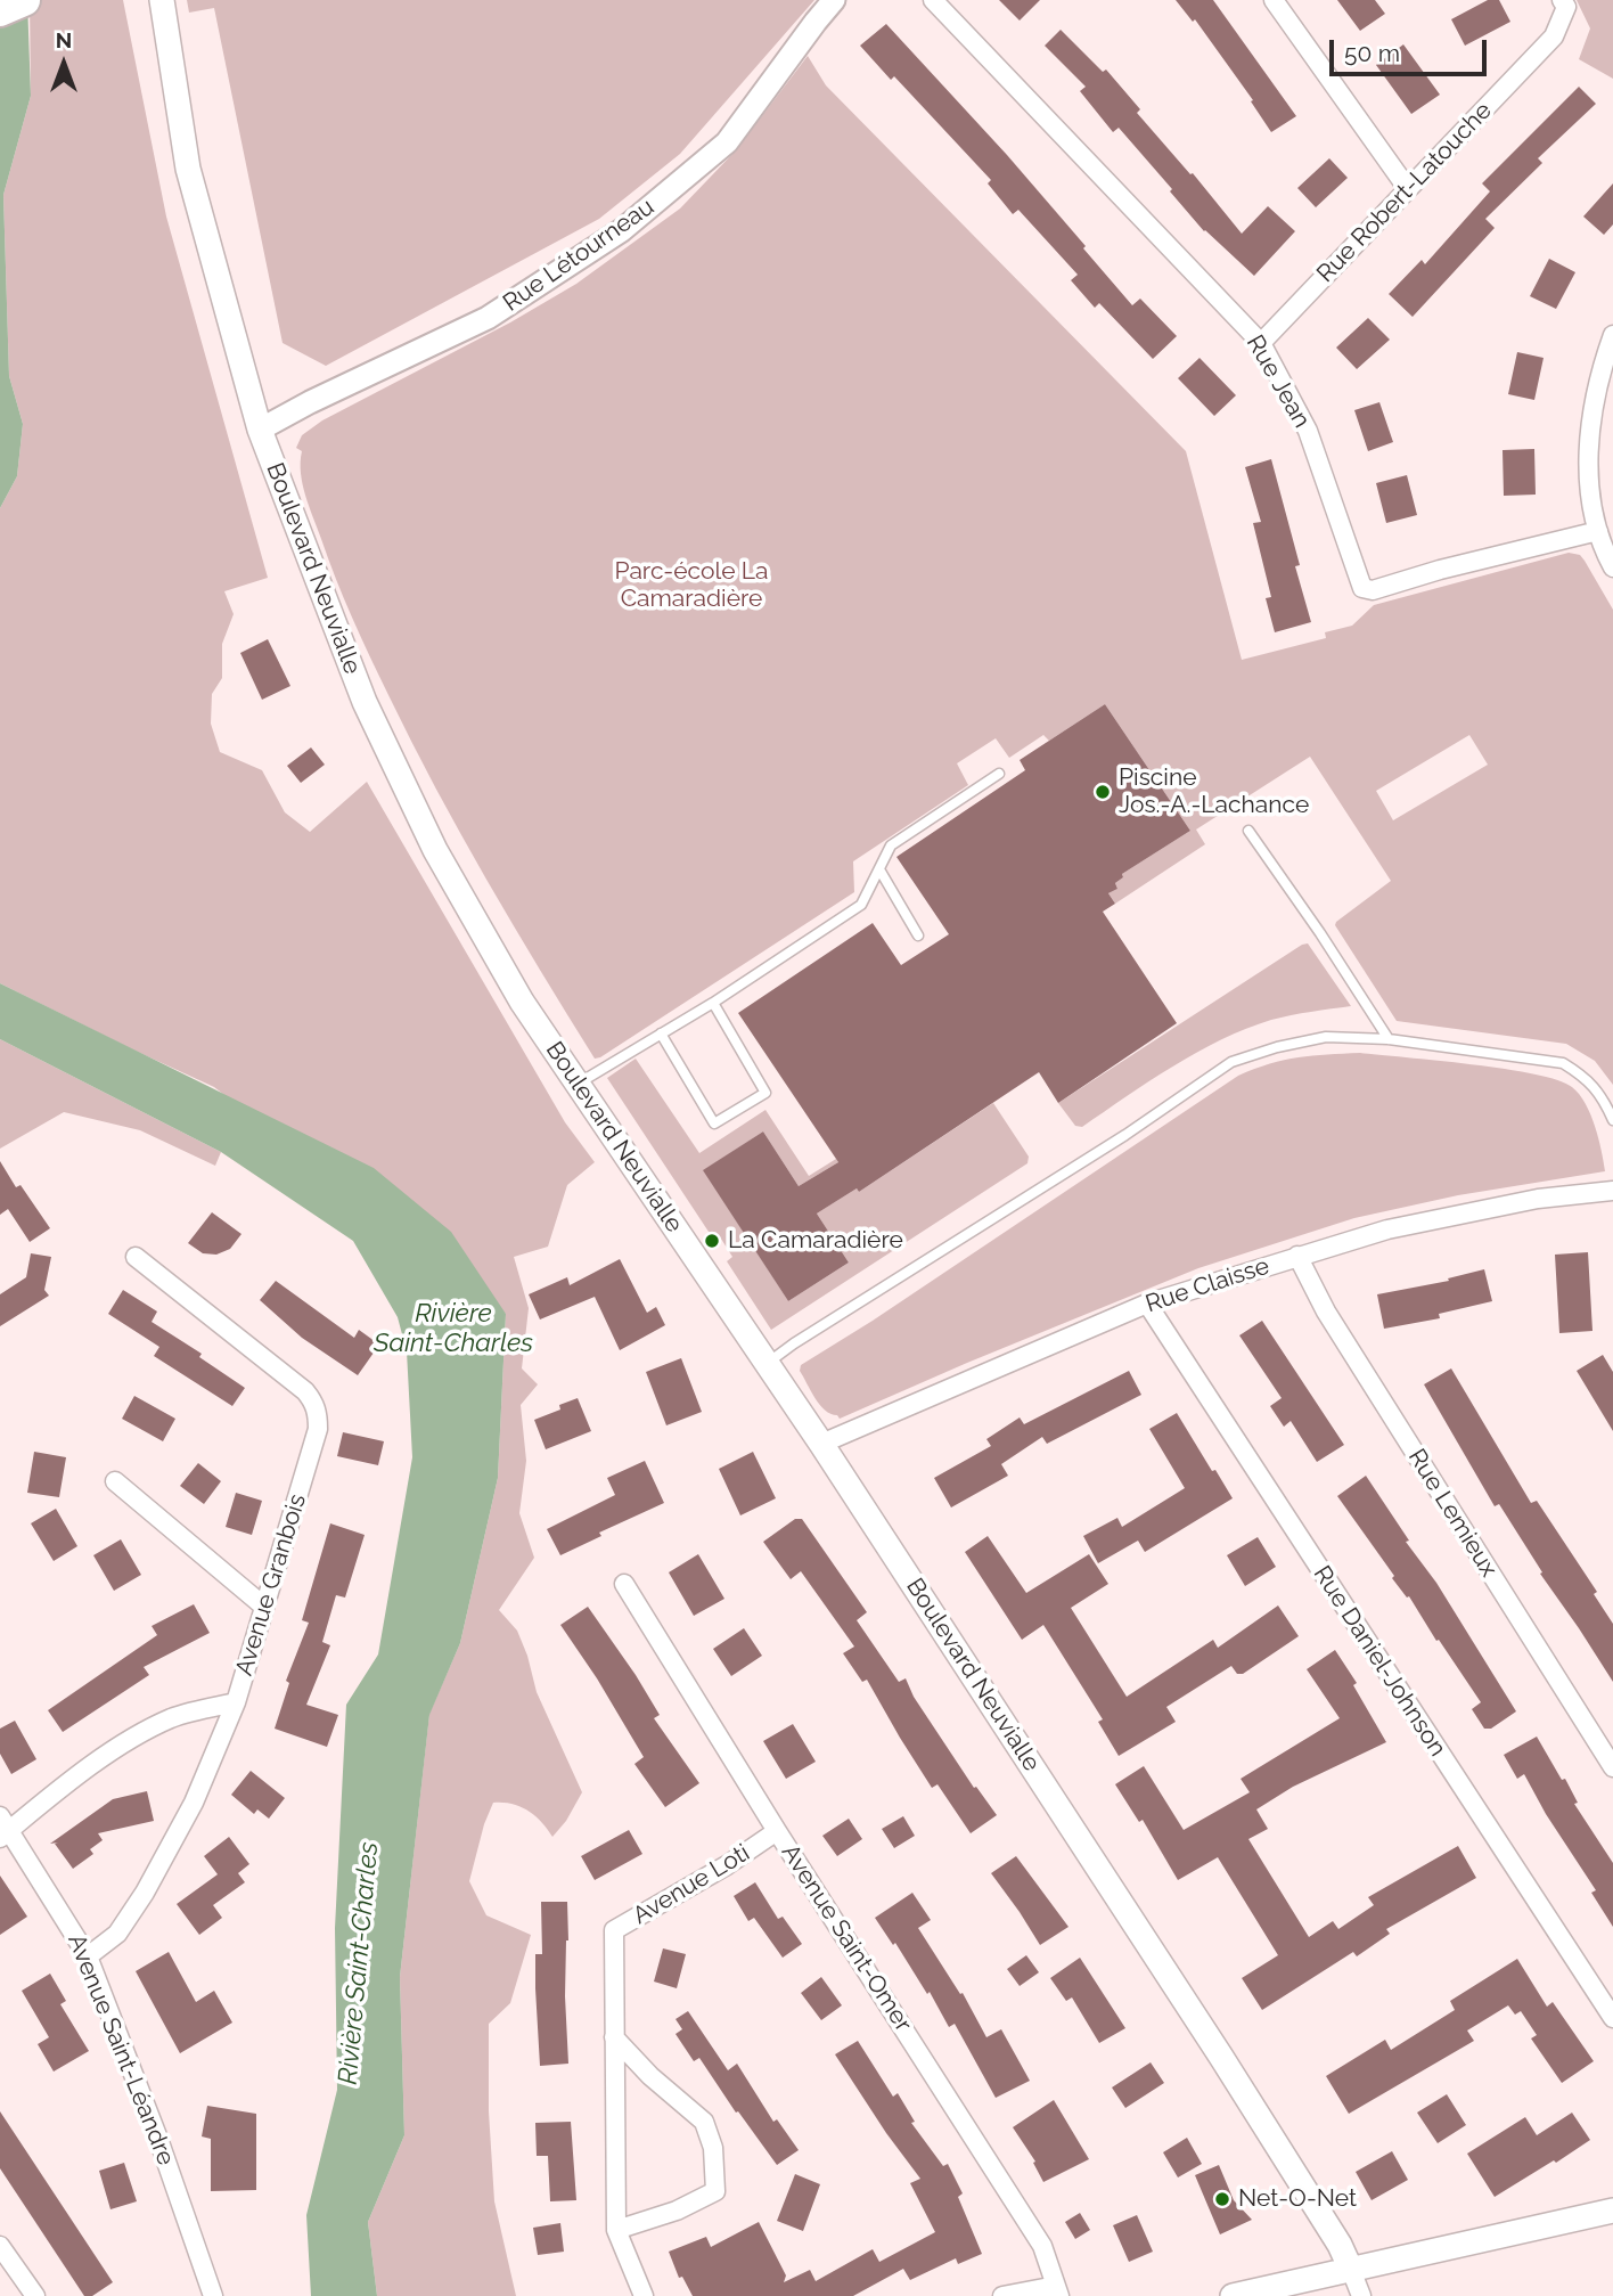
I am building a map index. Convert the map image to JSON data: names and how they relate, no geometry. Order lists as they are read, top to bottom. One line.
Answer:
{"streets":{"main road":["Boulevard Neuvialle"],"street":["Rue Robert-Latouche","Rue Létourneau","Rue Jean","Rue Claisse","Rue Lemieux","Avenue Granbois","Rue Daniel-Johnson","Avenue Loti","Avenue Saint-Omer","Avenue Saint-Léandre"]},"crossings":[["Rue Robert-Latouche","Rue Jean"],["Rue Létourneau","Boulevard Neuvialle"],["Boulevard Neuvialle","Rue Claisse"],["Rue Claisse","Rue Lemieux"],["Rue Claisse","Rue Daniel-Johnson"],["Avenue Granbois","Avenue Saint-Léandre"],["Avenue Loti","Avenue Saint-Omer"]],"water":["Rivière Saint-Charles"],"parks":["Parc-école La Camaradière"],"places":["Piscine Jos.-A.-Lachance","La Camaradière","Net-O-Net"],"scale_bar":"50 m","north":"top"}
